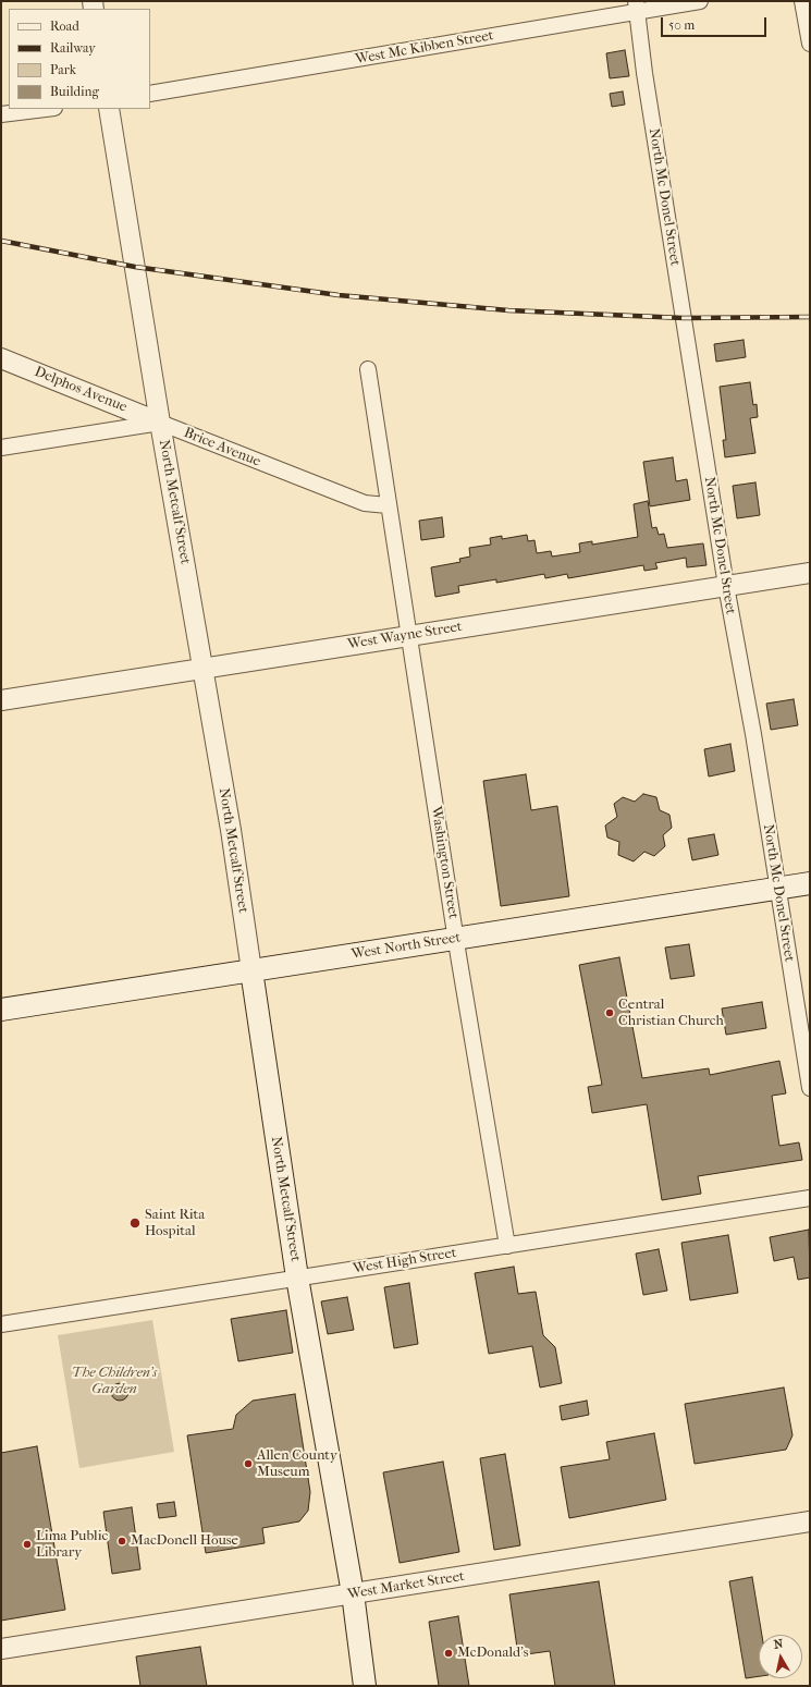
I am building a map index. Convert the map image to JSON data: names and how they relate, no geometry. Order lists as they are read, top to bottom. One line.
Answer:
{"streets":{"main road":["North Metcalf Street","West North Street"],"street":["West Mc Kibben Street","North Mc Donel Street","Delphos Avenue","Brice Avenue","West Wayne Street","Washington Street","West High Street","West Market Street"]},"crossings":[["West Mc Kibben Street","North Mc Donel Street"],["North Mc Donel Street","West Wayne Street"],["North Mc Donel Street","West North Street"],["Delphos Avenue","Brice Avenue"],["Delphos Avenue","North Metcalf Street"],["Brice Avenue","North Metcalf Street"],["Brice Avenue","Washington Street"],["North Metcalf Street","West Wayne Street"],["North Metcalf Street","West North Street"],["North Metcalf Street","West High Street"],["North Metcalf Street","West Market Street"],["West Wayne Street","Washington Street"],["Washington Street","West North Street"],["Washington Street","West High Street"]],"parks":["The Children’s Garden"],"places":["Central Christian Church","Saint Rita Hospital","Allen County Museum","MacDonell House","Lima Public Library","McDonald's"],"legend":["Road","Railway","Park","Building"],"scale_bar":"50 m","north":"top"}
